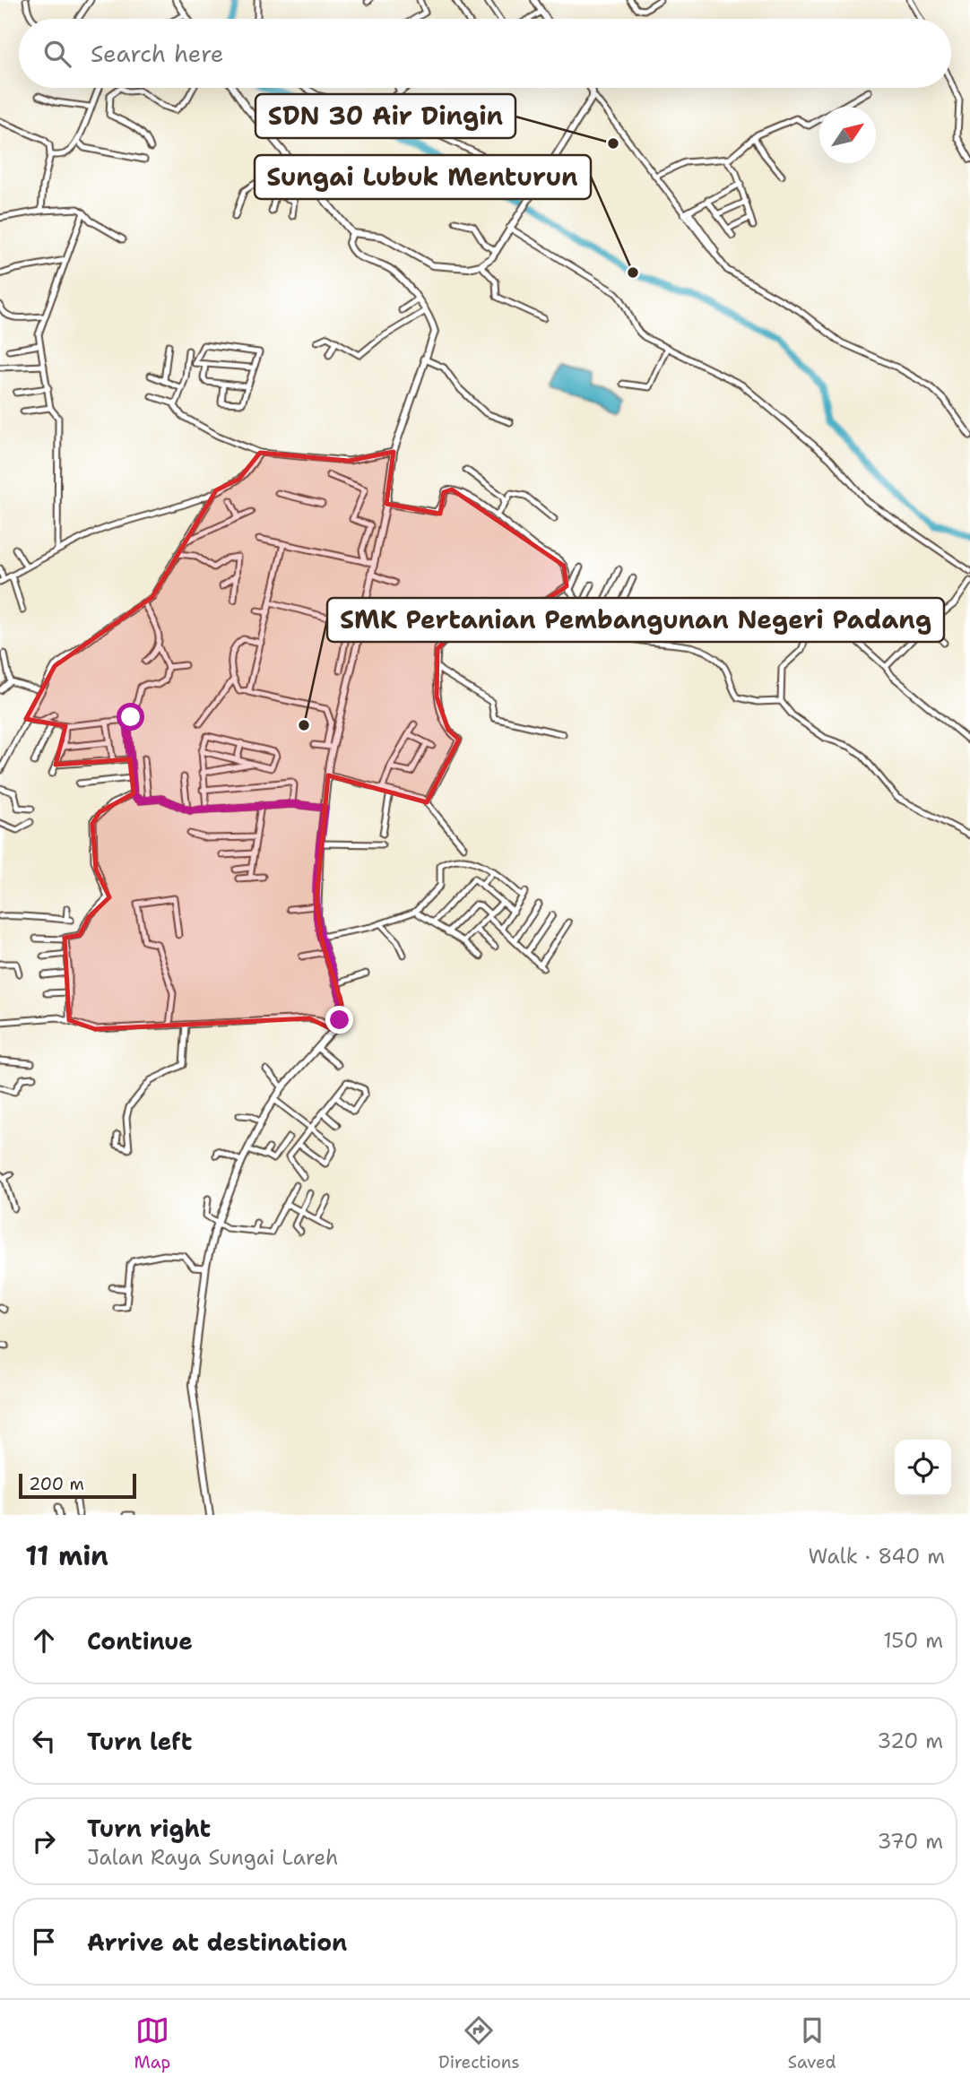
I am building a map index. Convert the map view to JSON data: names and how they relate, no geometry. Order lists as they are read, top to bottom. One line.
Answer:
{"places":["SDN 30 Air Dingin","Sungai Lubuk Menturun","SMK Pertanian Pembangunan Negeri Padang"],"scale_bar":"200 m","north":"top right","page":{"search":"Search here","scale":"200 m","heading":["11 min","Walk · 840 m"],"list":[["Continue","150 m"],["Turn left","320 m"],["Turn right","Jalan Raya Sungai Lareh","370 m"],"Arrive at destination"],"nav":["Map","Directions","Saved"]}}
